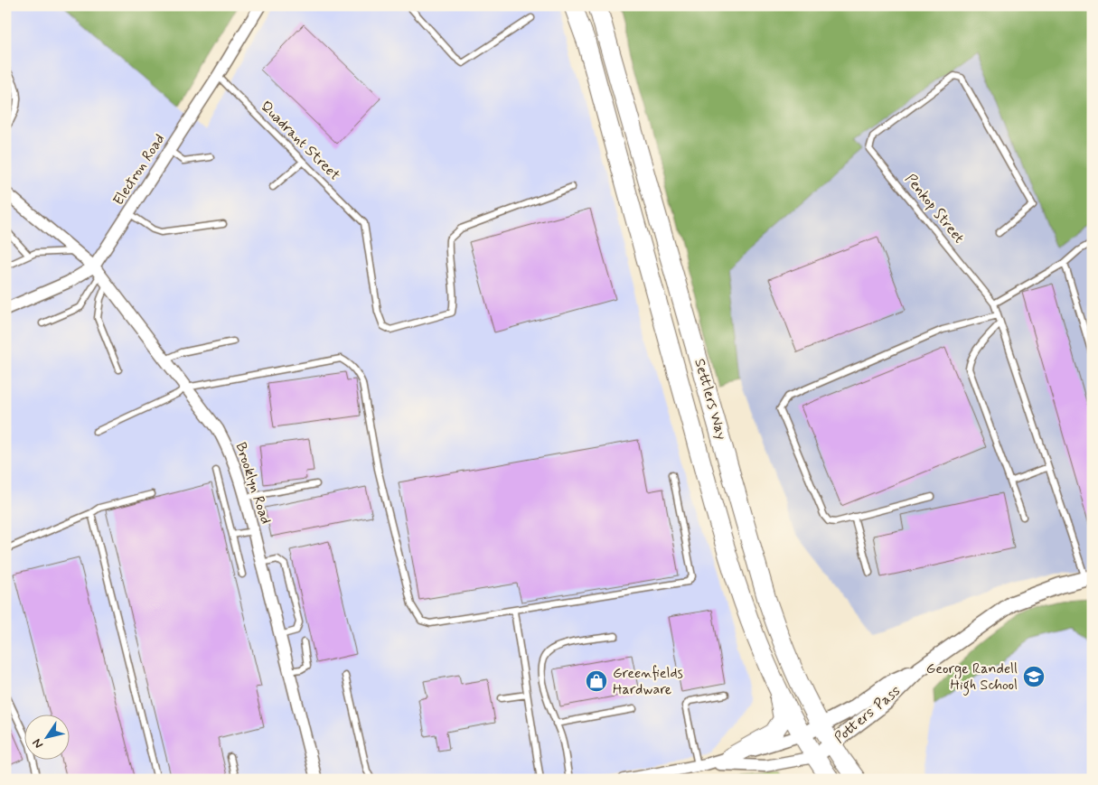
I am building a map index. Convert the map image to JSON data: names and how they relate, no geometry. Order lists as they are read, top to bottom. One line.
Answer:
{"streets":{"main road":["Settlers Way"],"street":["Electron Road","Brooklyn Road","Potters Pass"],"lane":["Quadrant Street","Penkop Street"]},"crossings":[["Quadrant Street","Electron Road"],["Electron Road","Brooklyn Road"],["Penkop Street","Potters Pass"],["Settlers Way","Potters Pass"]],"places":{"school or university":["George Randell High School"],"shop":["Greenfields Hardware"]},"north":"bottom left"}
